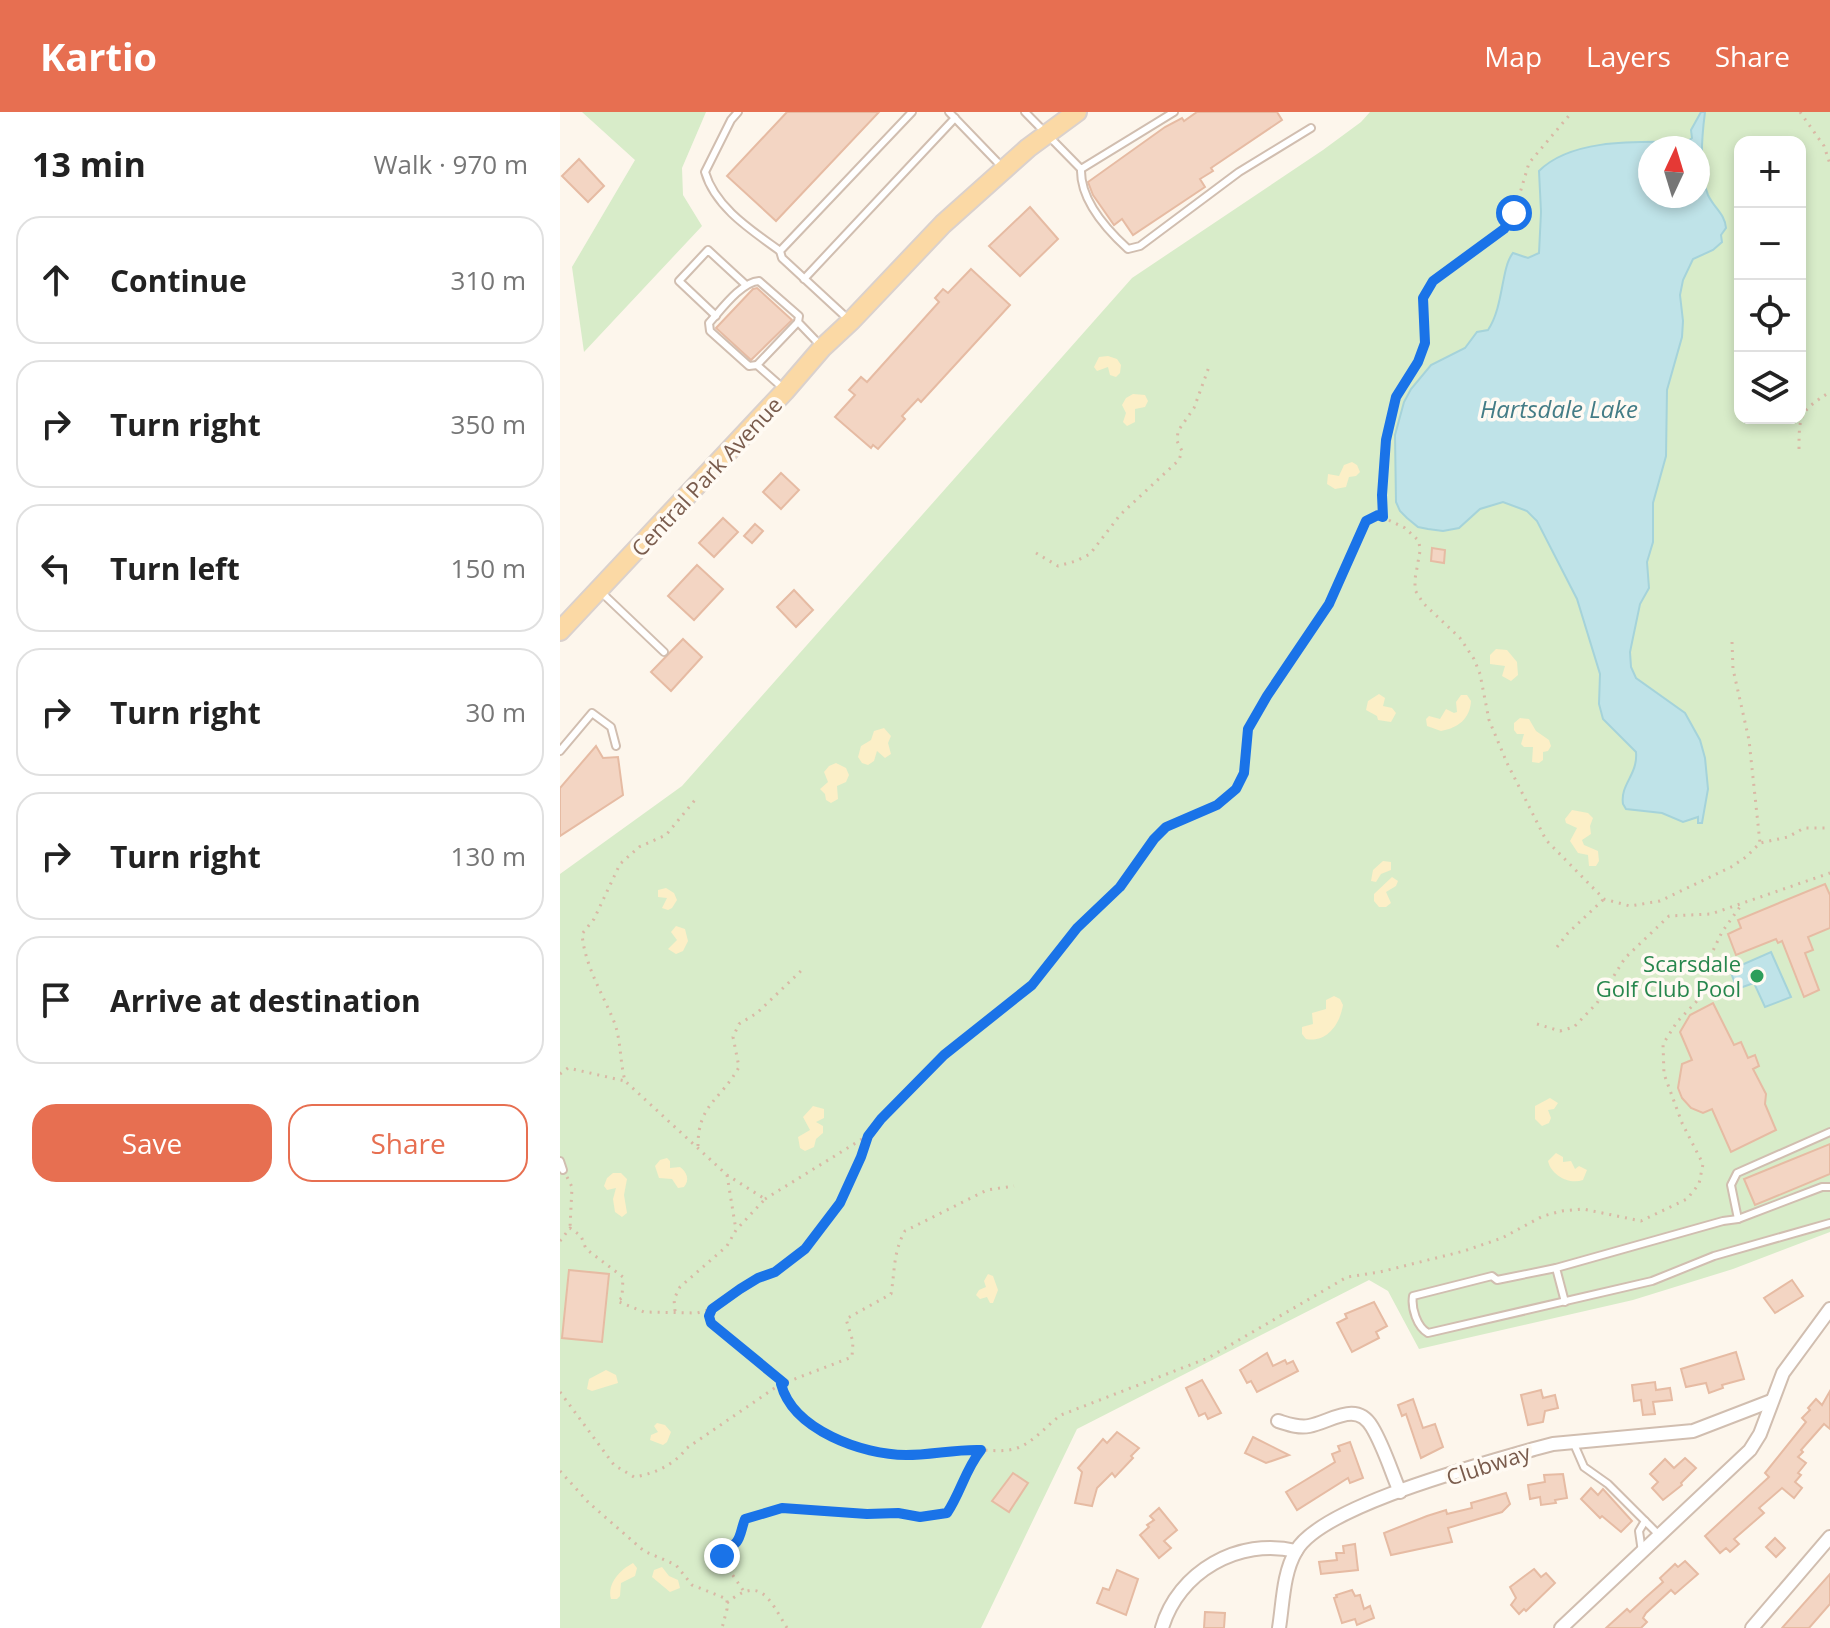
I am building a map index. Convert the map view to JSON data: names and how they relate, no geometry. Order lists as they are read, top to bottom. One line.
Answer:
{"streets":{"main road":["Central Park Avenue"],"street":["Clubway"]},"water":["Hartsdale Lake"],"places":["Scarsdale Golf Club Pool"],"north":"top","page":{"header":"Kartio","nav":["Map","Layers","Share"],"heading":["13 min","Walk · 970 m"],"map_buttons":["+","−"],"list":[["Continue","310 m"],["Turn right","350 m"],["Turn left","150 m"],["Turn right","30 m"],["Turn right","130 m"],"Arrive at destination"],"buttons":["Save","Share"]}}
